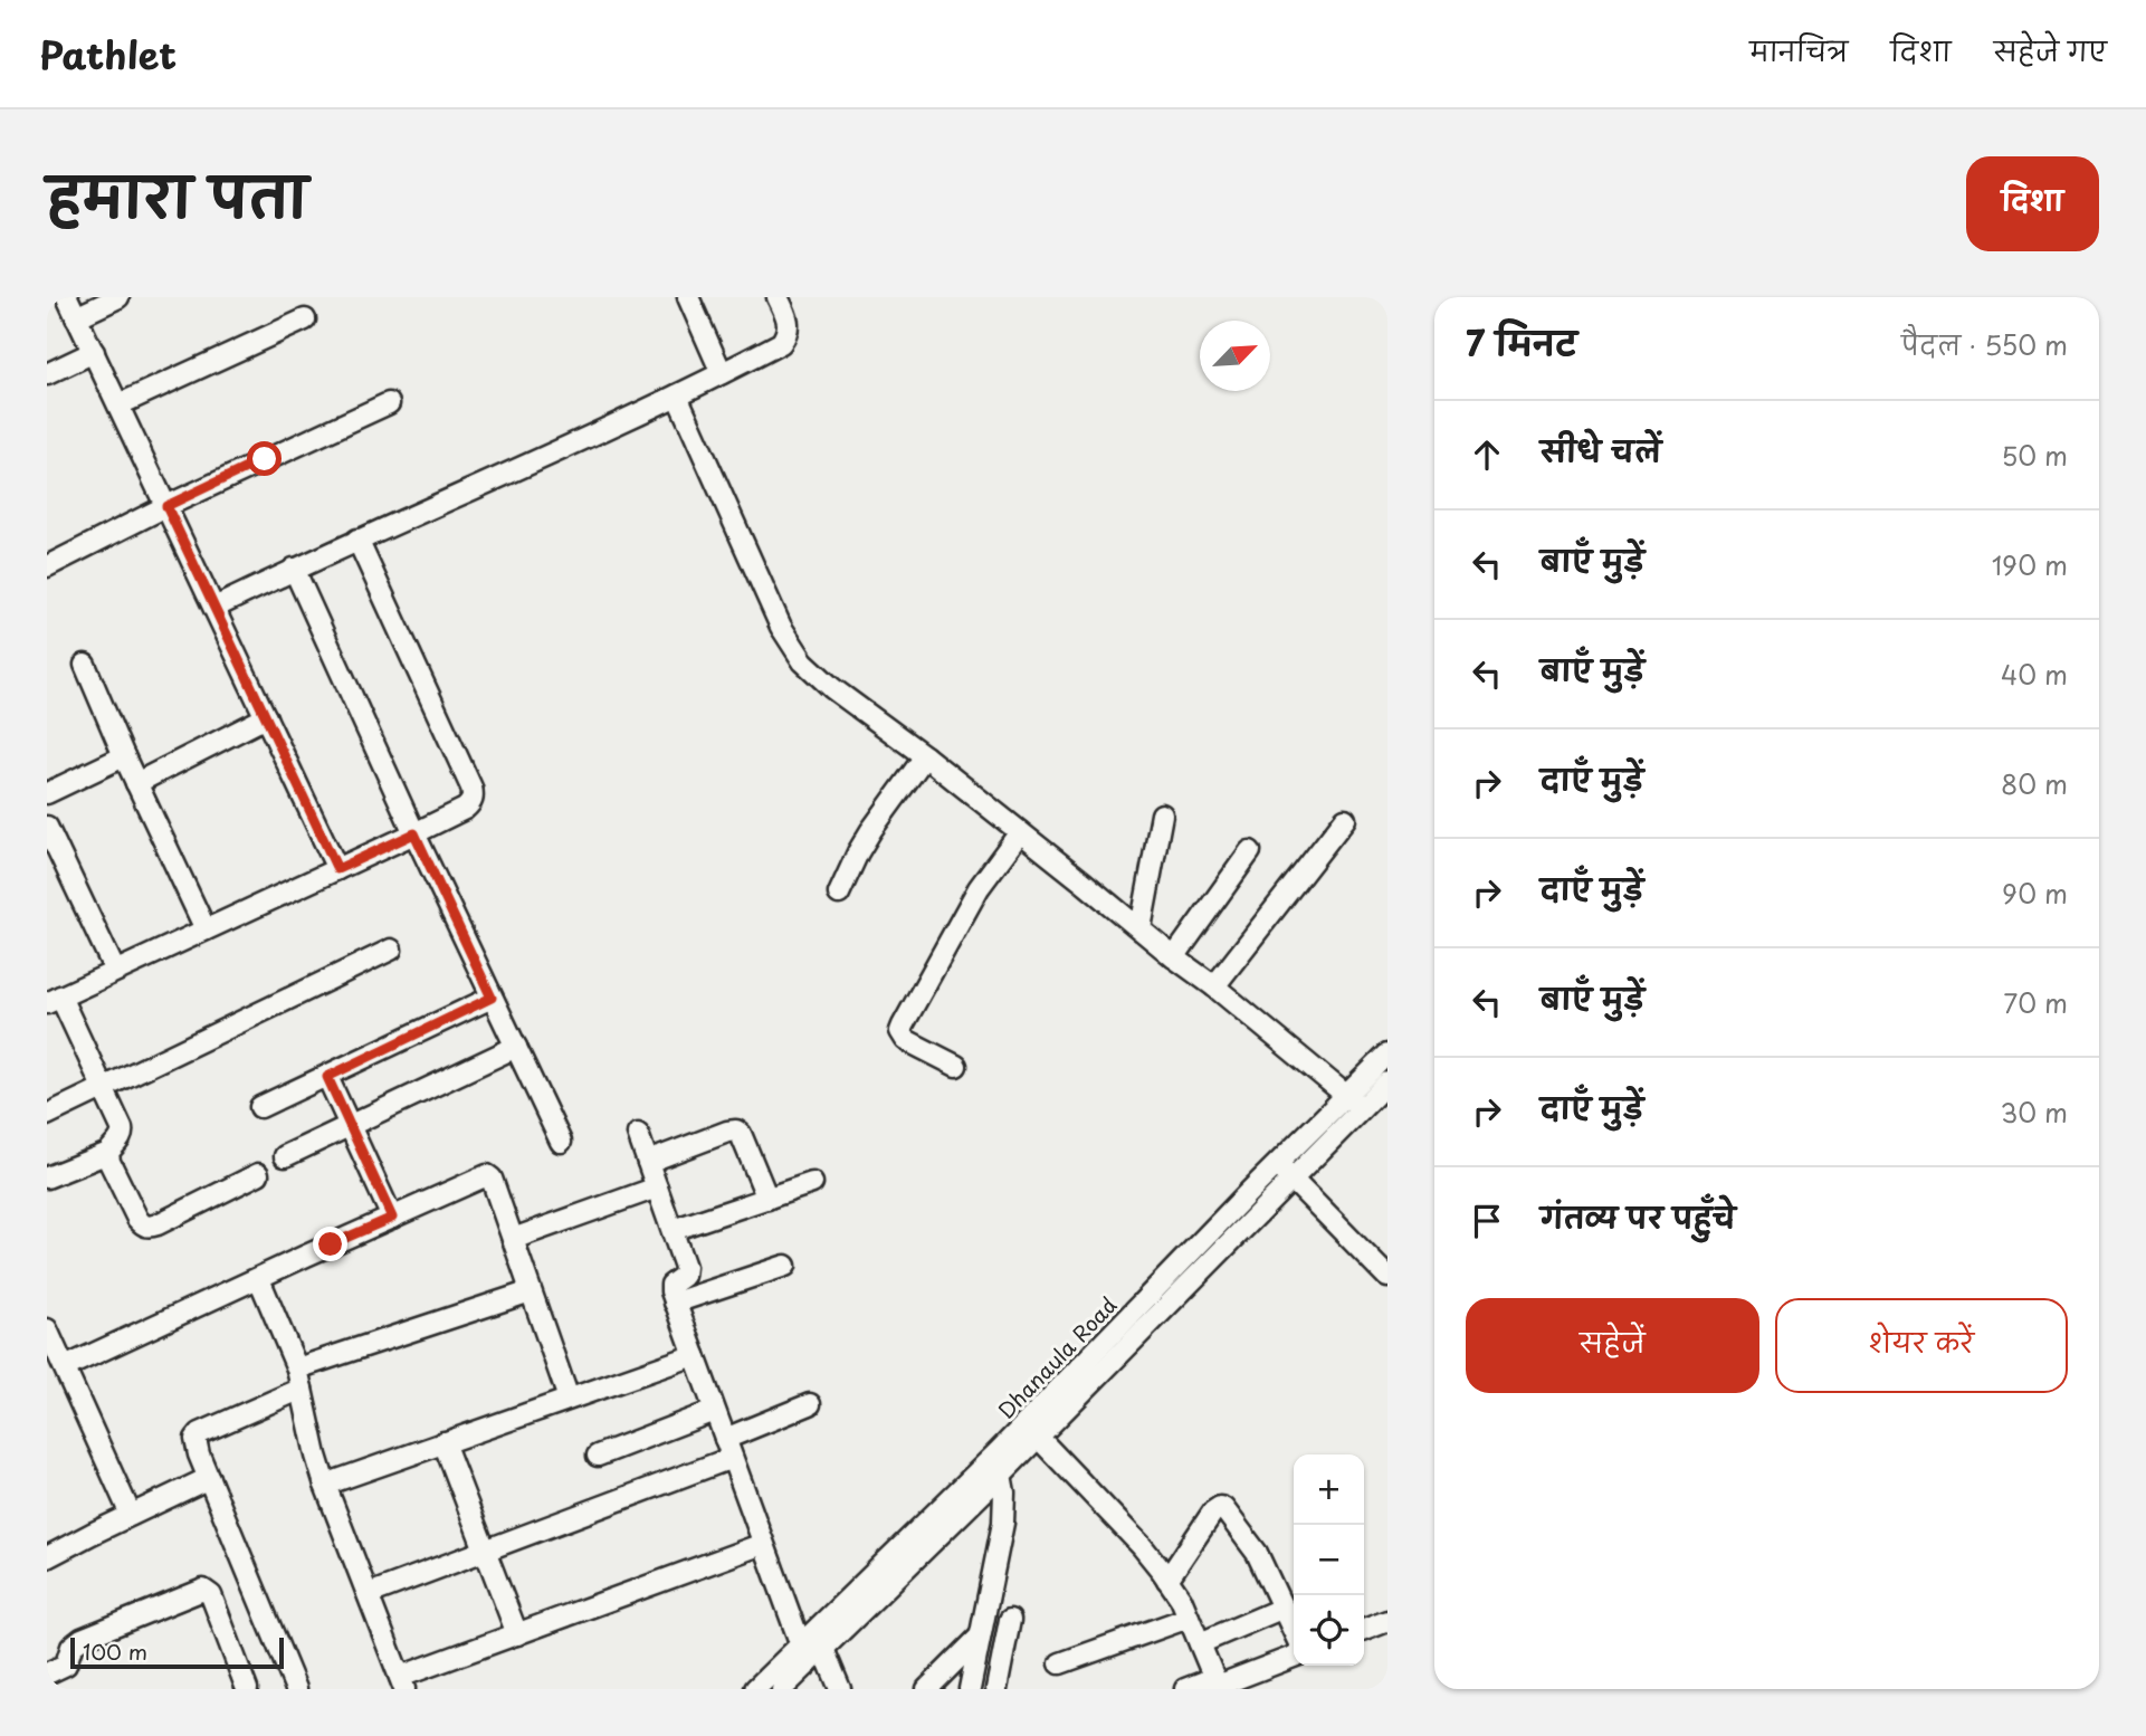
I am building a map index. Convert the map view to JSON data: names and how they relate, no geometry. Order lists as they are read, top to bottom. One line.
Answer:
{"streets":{"street":["Dhanaula Road"]},"scale_bar":"100 m","north":"top right","page":{"header":"Pathlet","nav":["मानचित्र","दिशा","सहेजे गए"],"title":"हमारा पता","buttons":["दिशा",["सहेजें","शेयर करें"]],"heading":["7 मिनट","पैदल · 550 m"],"list":[["सीधे चलें","50 m"],["बाएँ मुड़ें","190 m"],["बाएँ मुड़ें","40 m"],["दाएँ मुड़ें","80 m"],["दाएँ मुड़ें","90 m"],["बाएँ मुड़ें","70 m"],["दाएँ मुड़ें","30 m"],"गंतव्य पर पहुँचे"],"map_buttons":["+","−"],"scale":"100 m"}}
